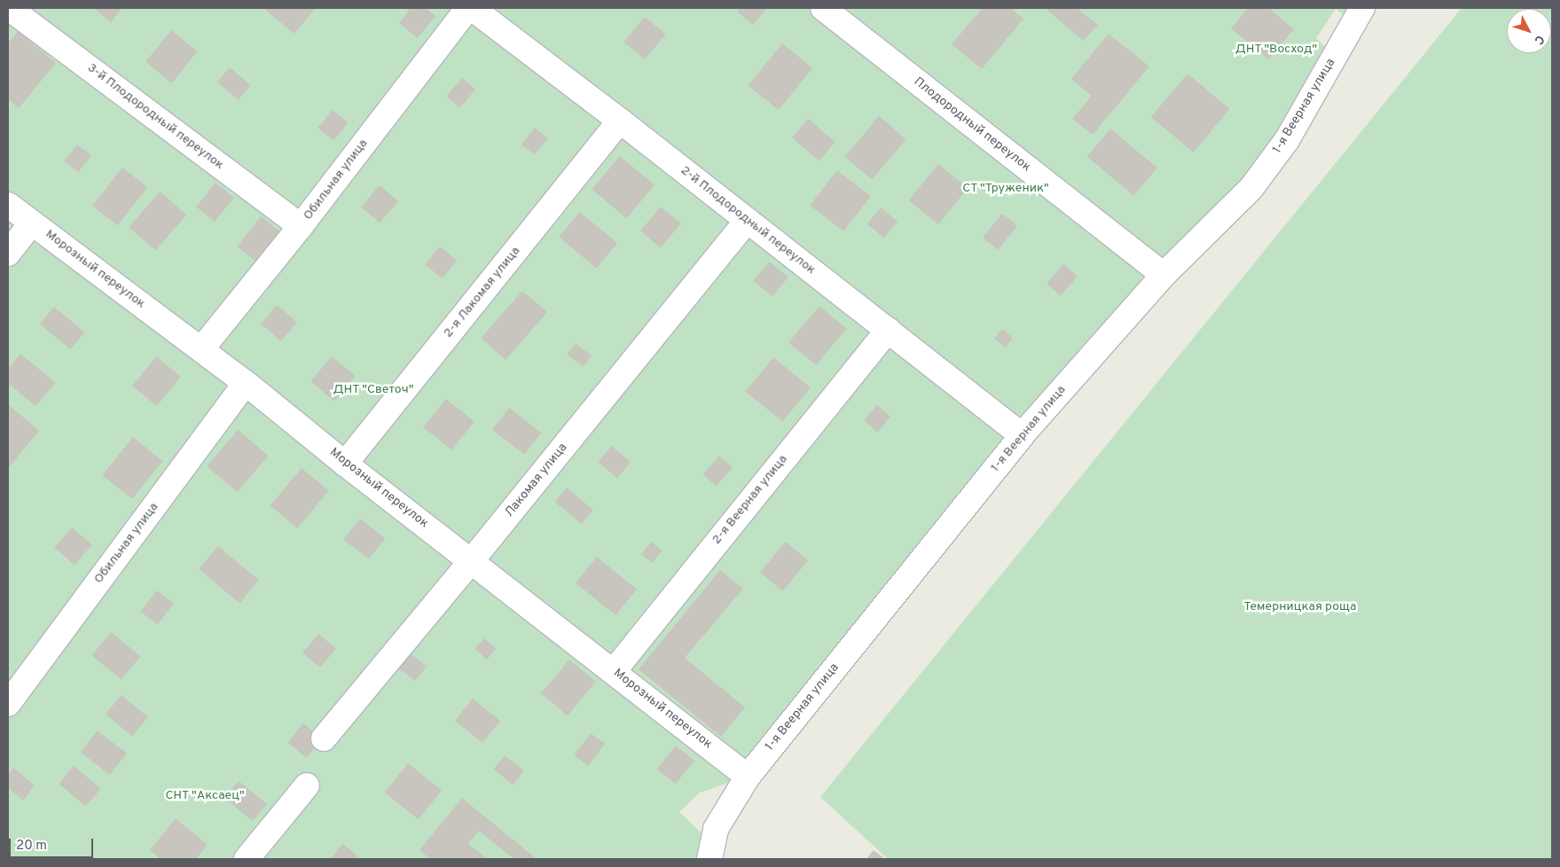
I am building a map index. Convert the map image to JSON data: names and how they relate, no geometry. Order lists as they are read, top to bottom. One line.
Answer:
{"streets":{"street":["1-я Веерная улица","3-й Плодородный переулок","Плодородный переулок","Обильная улица","2-й Плодородный переулок","Морозный переулок","2-я Лакомая улица","Лакомая улица","2-я Веерная улица"]},"crossings":[["1-я Веерная улица","Плодородный переулок"],["1-я Веерная улица","2-й Плодородный переулок"],["1-я Веерная улица","Морозный переулок"],["3-й Плодородный переулок","Обильная улица"],["Обильная улица","Морозный переулок"],["2-й Плодородный переулок","2-я Лакомая улица"],["2-й Плодородный переулок","Лакомая улица"],["2-й Плодородный переулок","2-я Веерная улица"],["Морозный переулок","2-я Лакомая улица"],["Морозный переулок","Лакомая улица"],["Морозный переулок","2-я Веерная улица"]],"parks":["ДНТ \"Восход\"","СТ \"Труженик\"","ДНТ \"Светоч\"","Темерницкая роща","СНТ \"Аксаец\""],"scale_bar":"20 m","north":"bottom right"}
